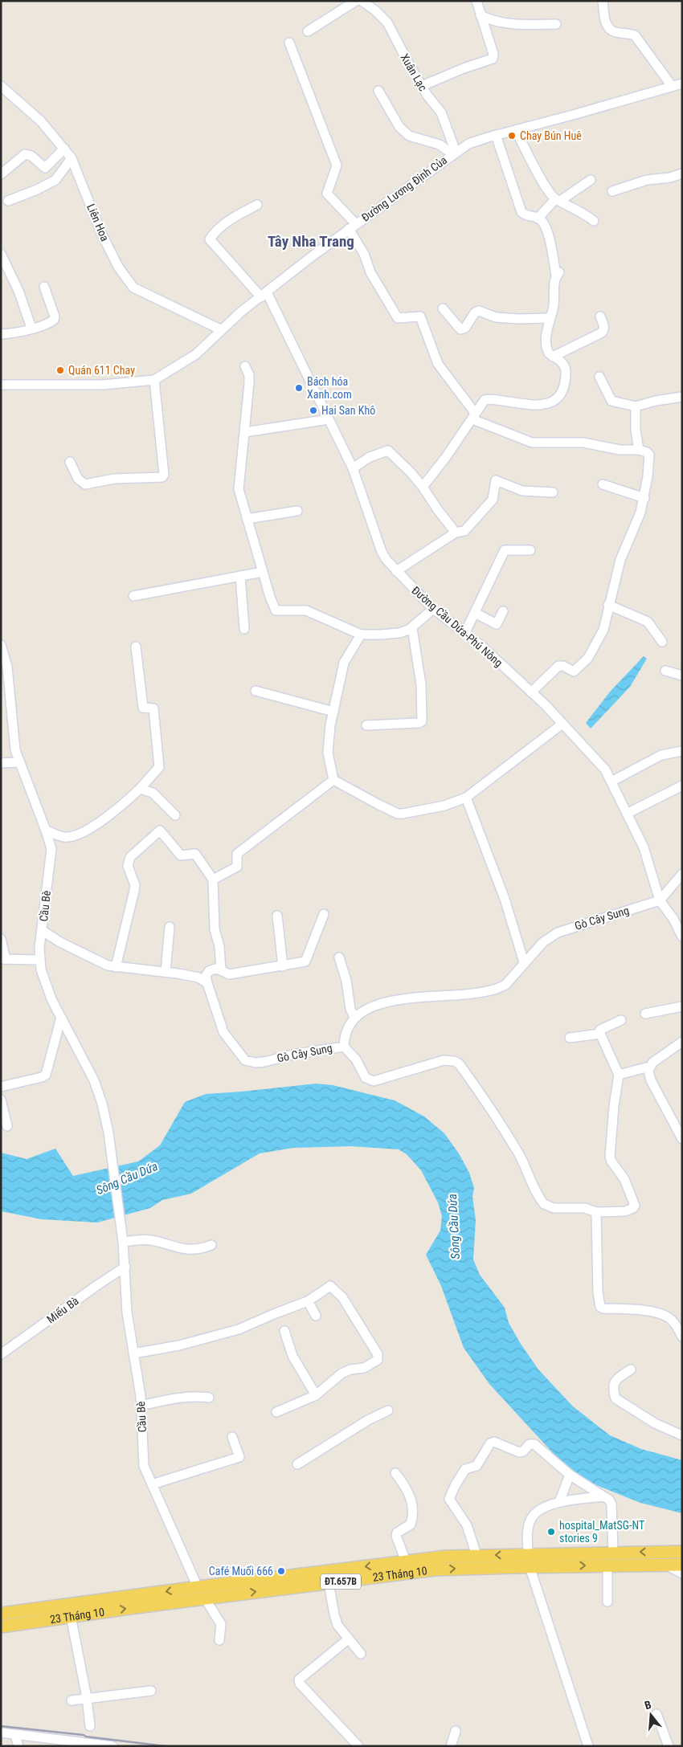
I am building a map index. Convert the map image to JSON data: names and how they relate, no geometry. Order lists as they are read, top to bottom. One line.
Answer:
{"streets":{"main road":["23 Tháng 10","ĐT.657B"],"street":["Xuân Lạc","Đường Lương Định Của","Liên Hoa","Đường Cầu Dứa-Phú Nông","Cầu Bè","Gò Cây Sung","Miếu Bà"]},"crossings":[["Xuân Lạc","Đường Lương Định Của"],["Đường Lương Định Của","Liên Hoa"],["Đường Lương Định Của","Đường Cầu Dứa-Phú Nông"],["Đường Cầu Dứa-Phú Nông","Gò Cây Sung"],["Cầu Bè","Miếu Bà"],["Cầu Bè","23 Tháng 10"]],"districts":["Tây Nha Trang"],"water":["Sông Cầu Dứa"],"places":["Chay Bún Huê","Quán 611 Chay","Bách hóa Xanh.com","Hai San Khô","hospital_MatSG-NT stories 9","Café Muối 666"],"north":"top"}
